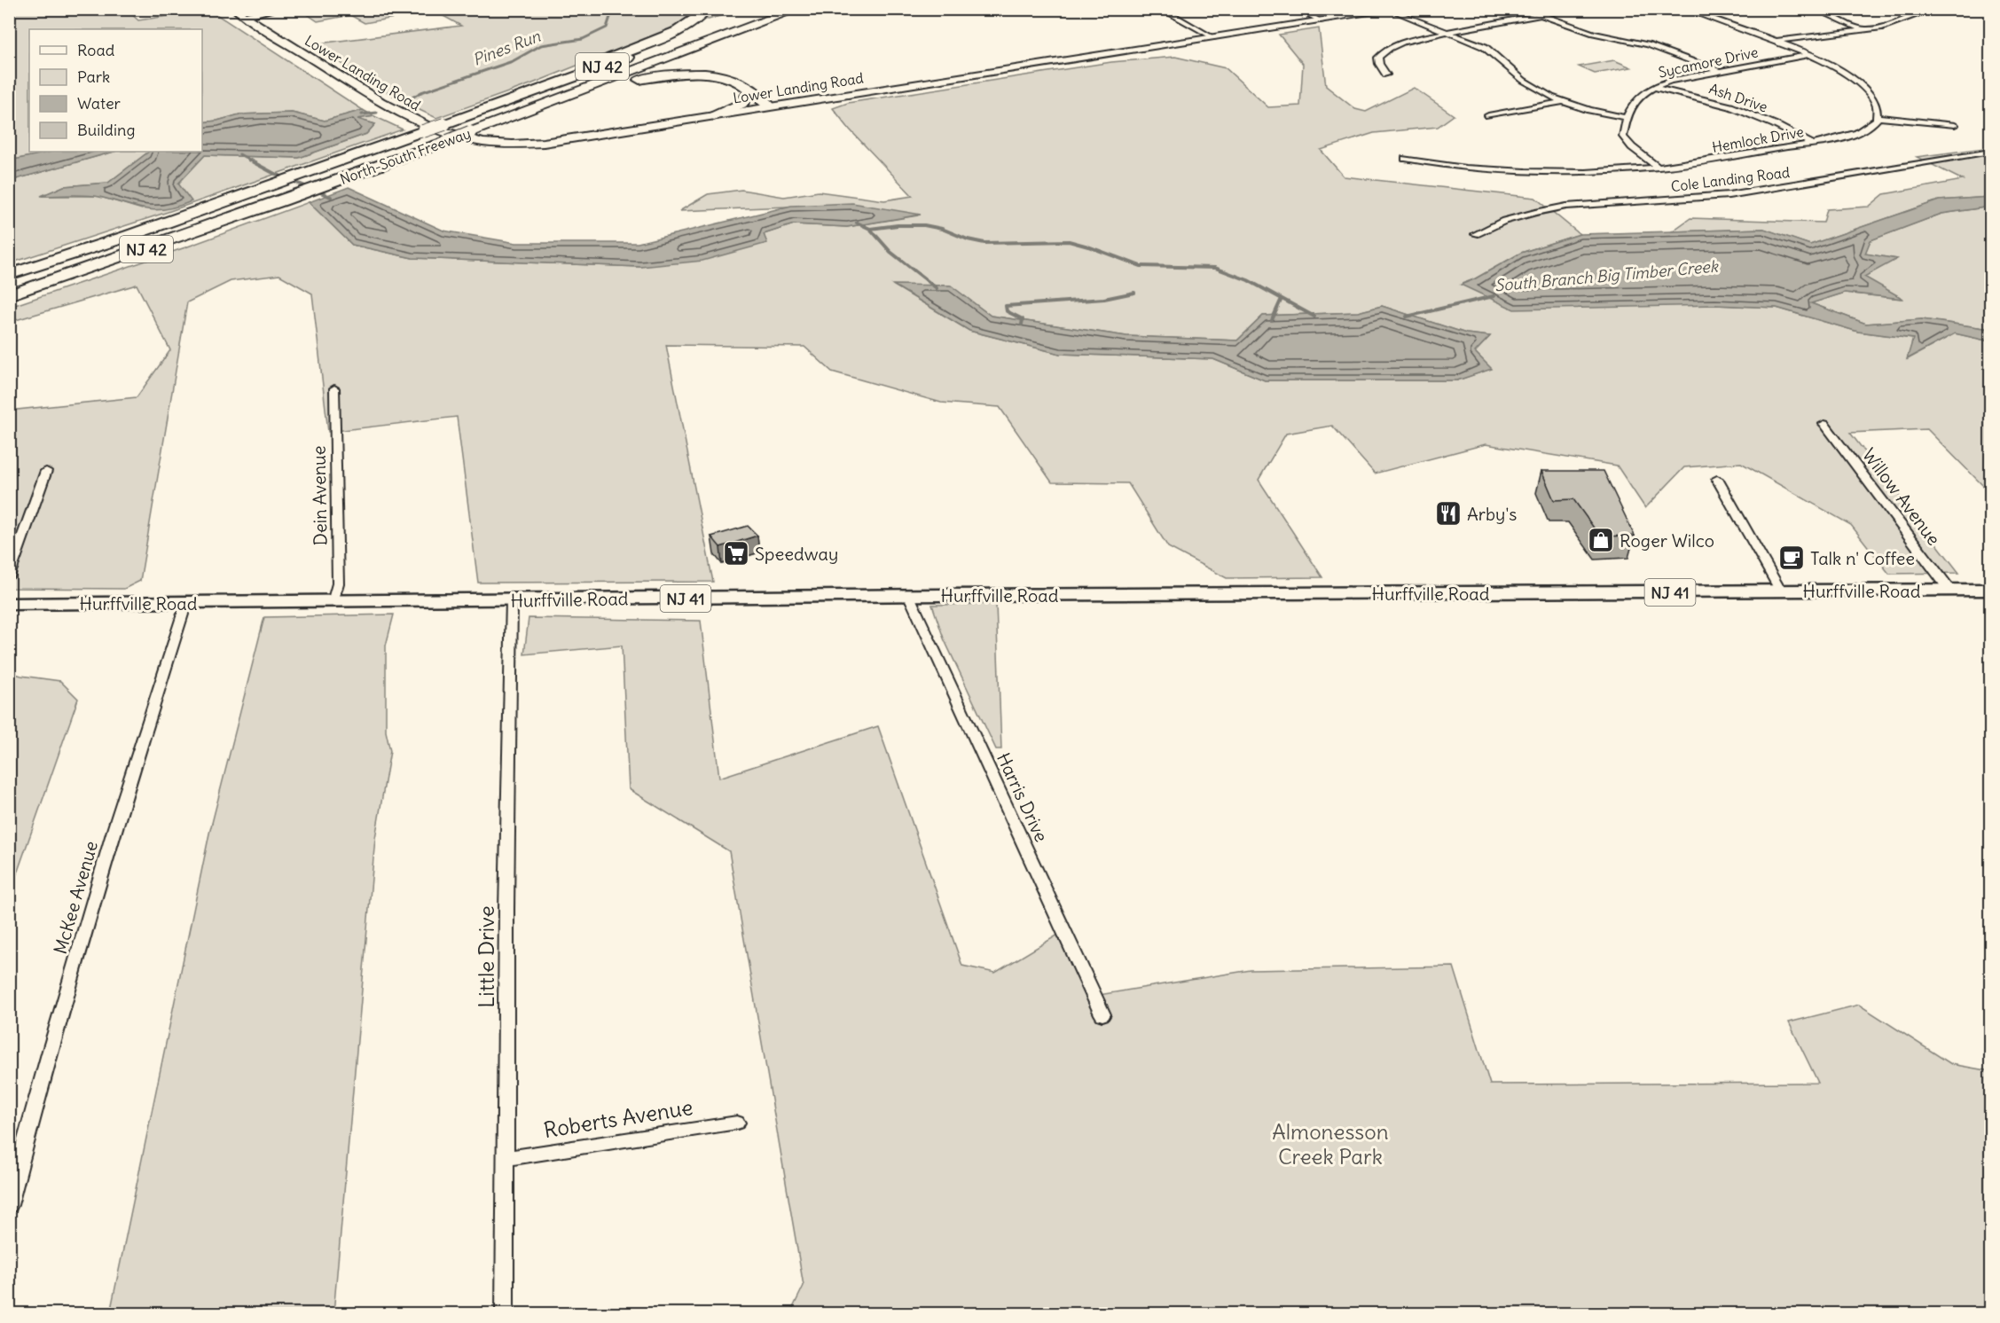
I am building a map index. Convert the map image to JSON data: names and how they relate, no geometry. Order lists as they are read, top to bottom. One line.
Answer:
{"streets":{"highway":["NJ 42","North-South Freeway"],"main road":["Lower Landing Road","Hurffville Road","NJ 41"],"street":["Sycamore Drive","Ash Drive","Hemlock Drive","Cole Landing Road","Dein Avenue","Willow Avenue","Harris Drive","McKee Avenue","Little Drive","Roberts Avenue"]},"crossings":[["Sycamore Drive","Ash Drive"],["Ash Drive","Hemlock Drive"],["Dein Avenue","Hurffville Road"],["Willow Avenue","Hurffville Road"],["Hurffville Road","Harris Drive"],["Hurffville Road","McKee Avenue"],["Hurffville Road","Little Drive"],["Little Drive","Roberts Avenue"]],"water":["Pines Run","South Branch Big Timber Creek"],"parks":["Almonesson Creek Park"],"places":{"restaurant":["Arby's"],"shop":["Roger Wilco"],"supermarket":["Speedway"],"cafe":["Talk n' Coffee"]},"legend":["Road","Park","Water","Building"]}
